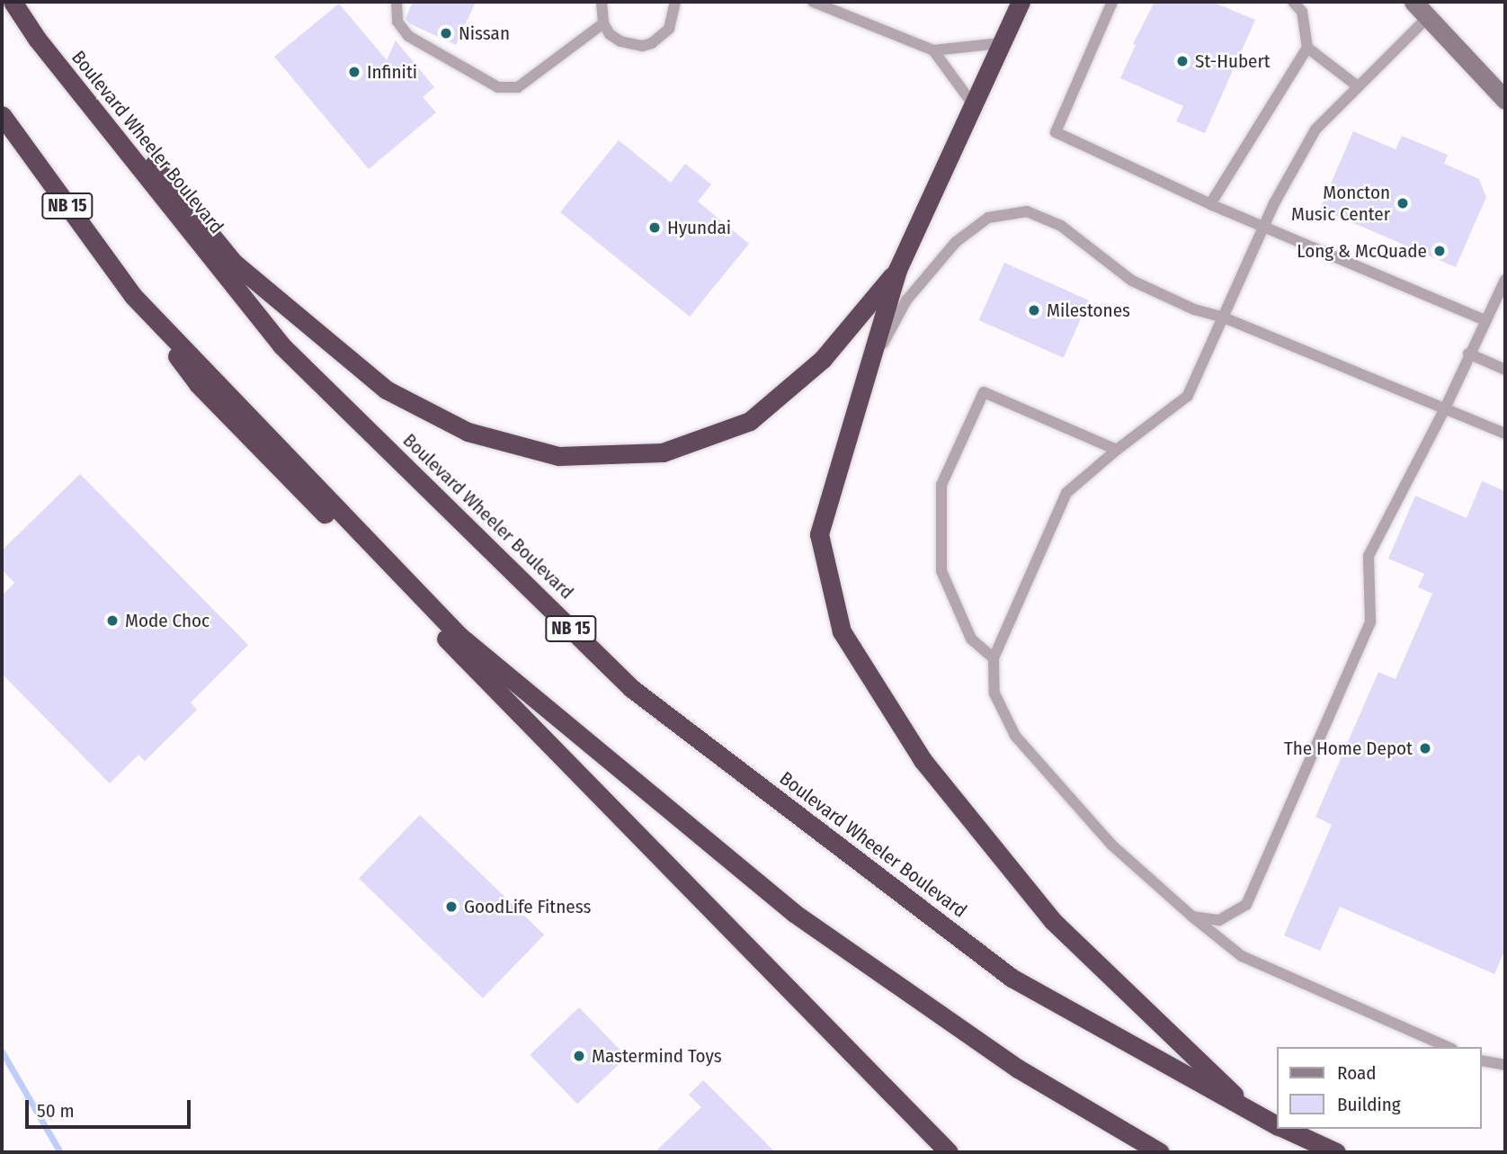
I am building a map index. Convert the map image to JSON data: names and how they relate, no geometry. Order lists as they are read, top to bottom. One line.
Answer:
{"streets":{"highway":["Boulevard Wheeler Boulevard","NB 15"]},"places":["Nissan","St-Hubert","Infiniti","Moncton Music Center","Hyundai","Long & McQuade","Milestones","Mode Choc","The Home Depot","GoodLife Fitness","Mastermind Toys"],"legend":["Road","Building"],"scale_bar":"50 m"}
